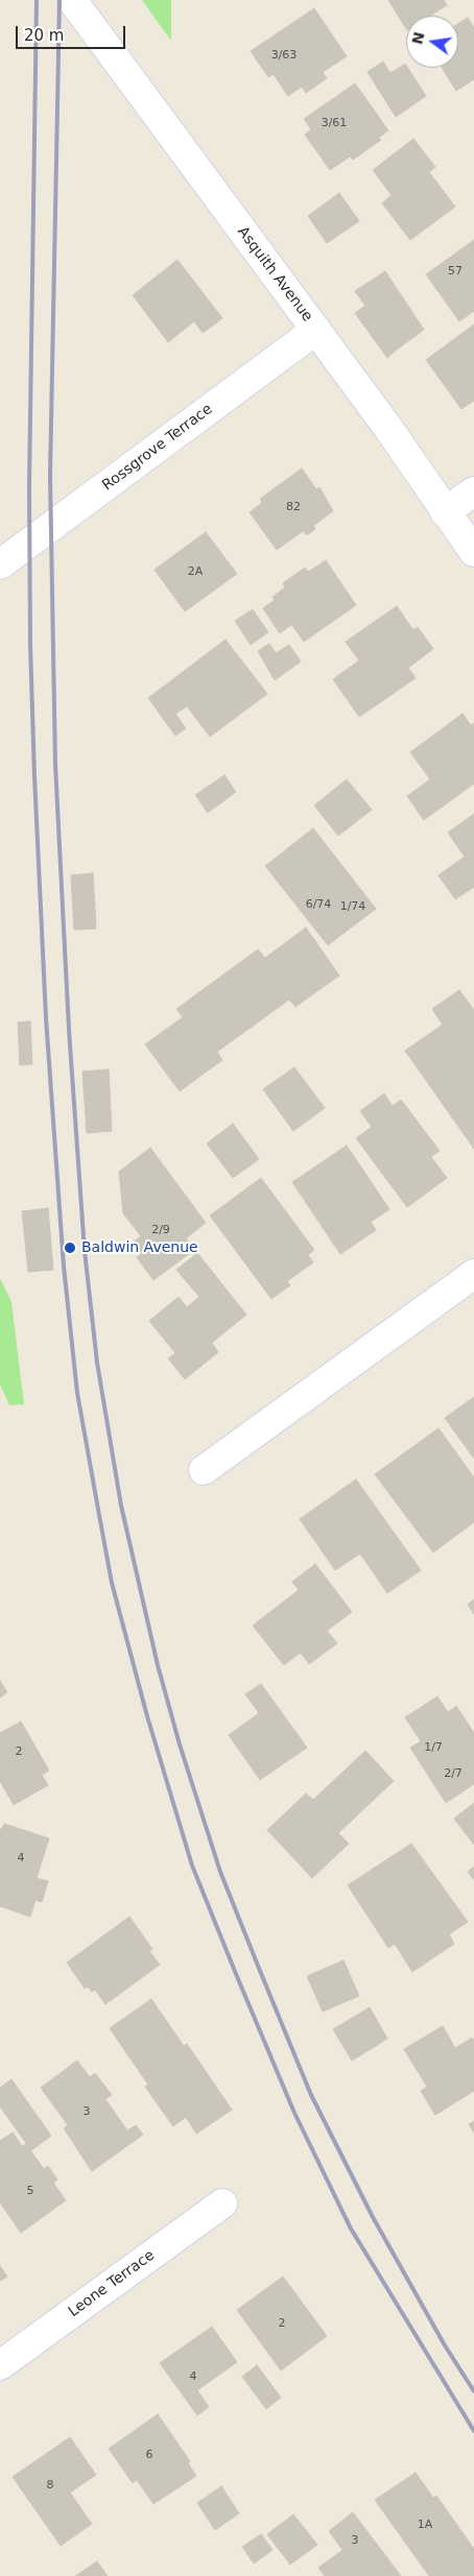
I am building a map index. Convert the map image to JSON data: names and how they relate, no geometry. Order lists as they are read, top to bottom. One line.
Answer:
{"streets":{"street":["Asquith Avenue","Rossgrove Terrace","Leone Terrace"]},"crossings":[["Asquith Avenue","Rossgrove Terrace"]],"places":["Baldwin Avenue"],"house_numbers":["3/63","3/61","57","82","2A","6/74","1/74","2/9","1/7","2","2/7","4","3","5","2","4","6","8","1A","3"],"scale_bar":"20 m","north":"left"}
